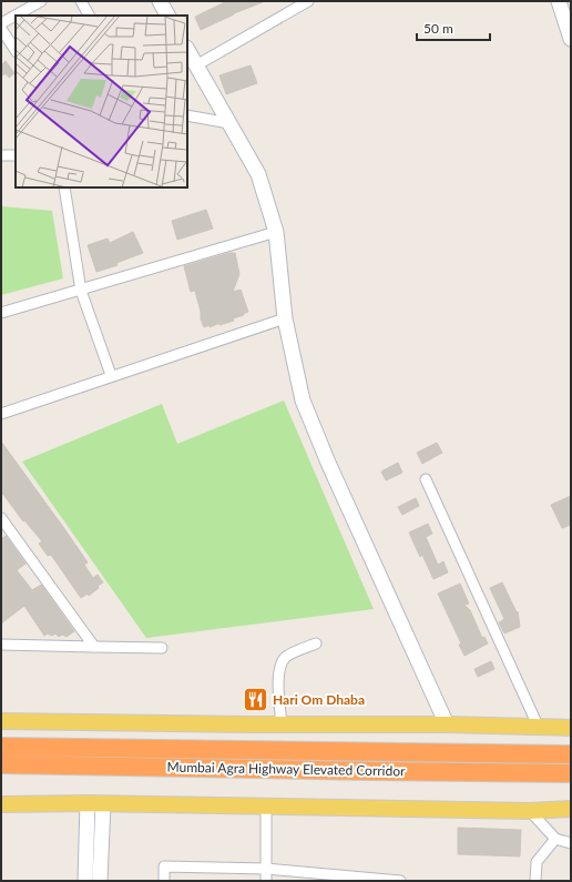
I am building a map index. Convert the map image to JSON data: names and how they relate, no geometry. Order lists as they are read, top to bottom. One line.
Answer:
{"streets":{"highway":["Mumbai Agra Highway Elevated Corridor"]},"places":{"restaurant":["Hari Om Dhaba"]},"scale_bar":"50 m"}
